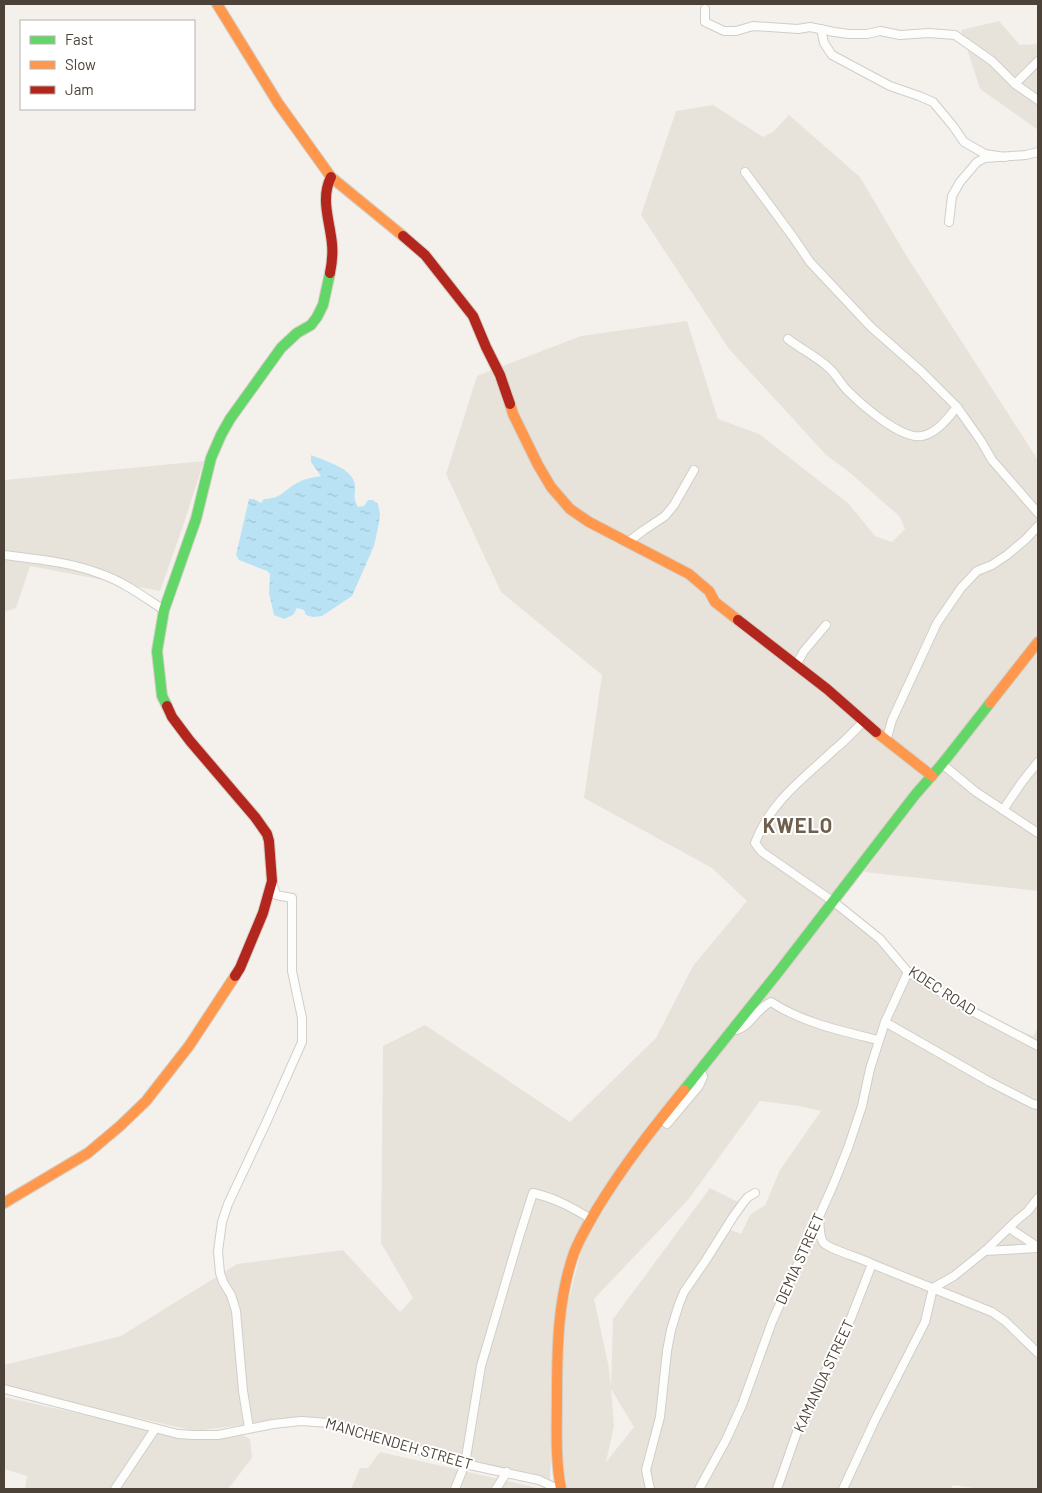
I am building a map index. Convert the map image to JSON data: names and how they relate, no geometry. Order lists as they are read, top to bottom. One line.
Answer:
{"streets":{"street":["KDEC ROAD","DEMIA STREET","KAMANDA STREET","MANCHENDEH STREET"]},"crossings":[["KDEC ROAD","DEMIA STREET"]],"districts":["KWELO"],"legend":["Fast","Slow","Jam"]}
